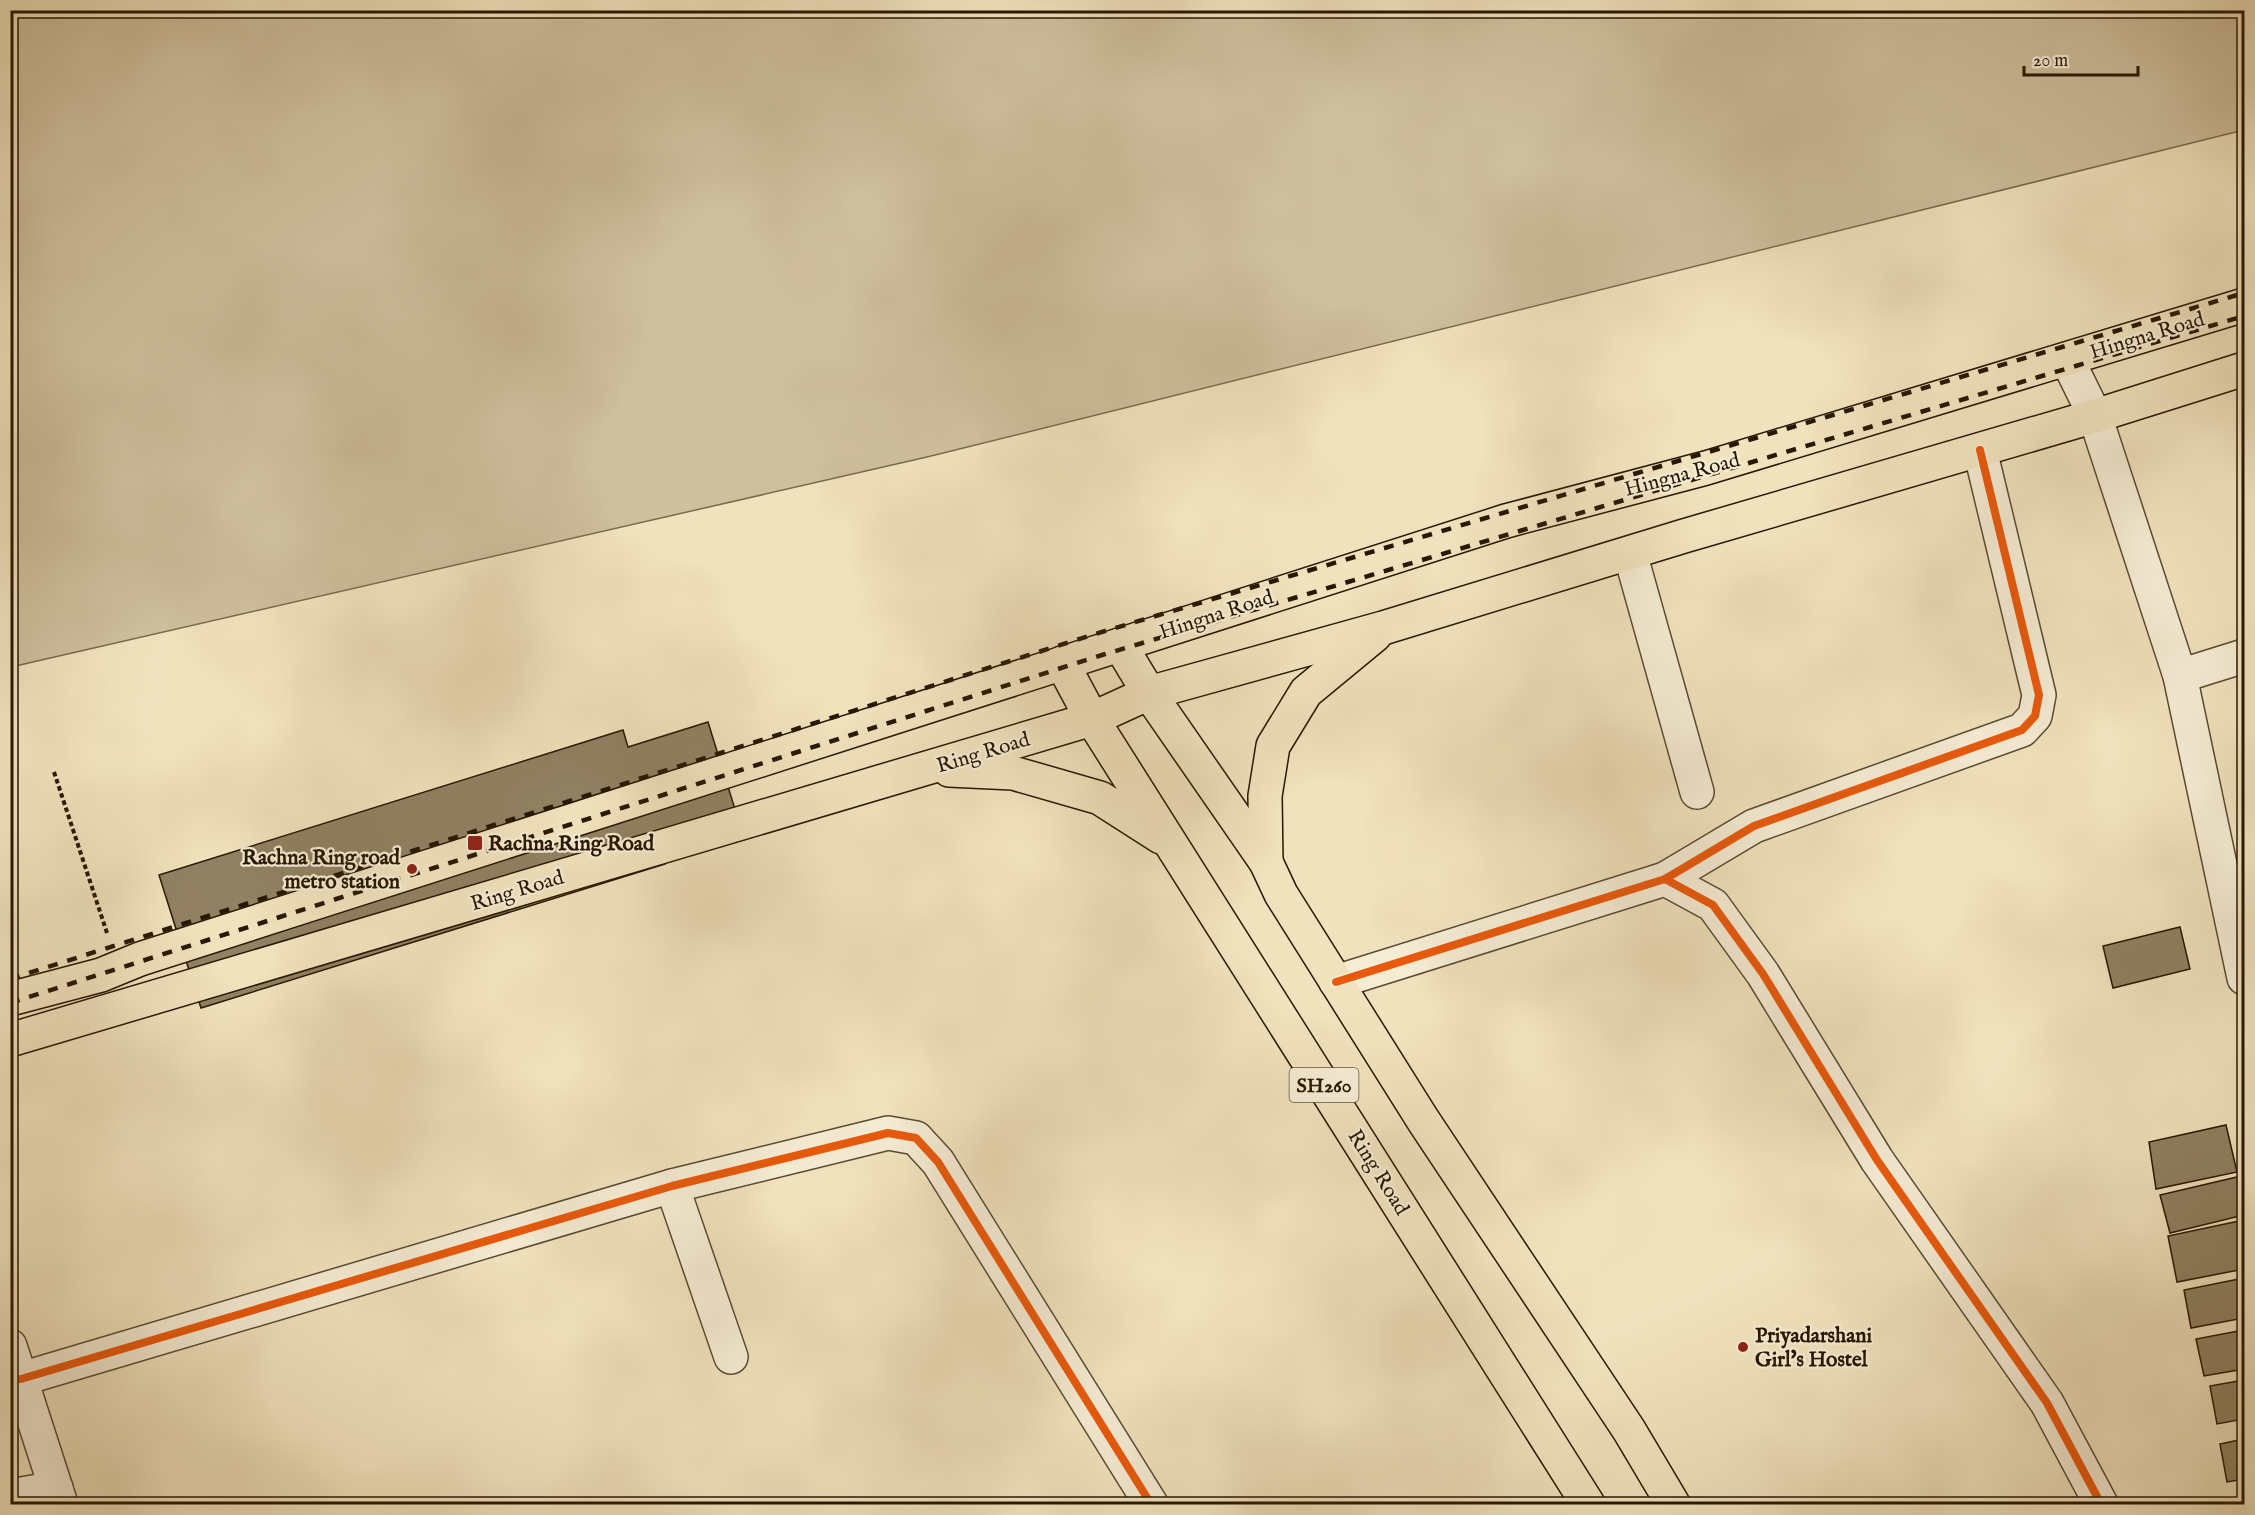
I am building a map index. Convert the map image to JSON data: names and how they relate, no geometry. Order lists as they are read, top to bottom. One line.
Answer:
{"streets":{"main road":["Hingna Road","Ring Road","SH260"]},"crossings":[["Hingna Road","Ring Road"],["Hingna Road","SH260"],["Ring Road","SH260"]],"places":{"transit":["Rachna Ring Road"],"other":["Rachna Ring road metro station","Priyadarshani Girl's Hostel"]},"scale_bar":"20 m"}
